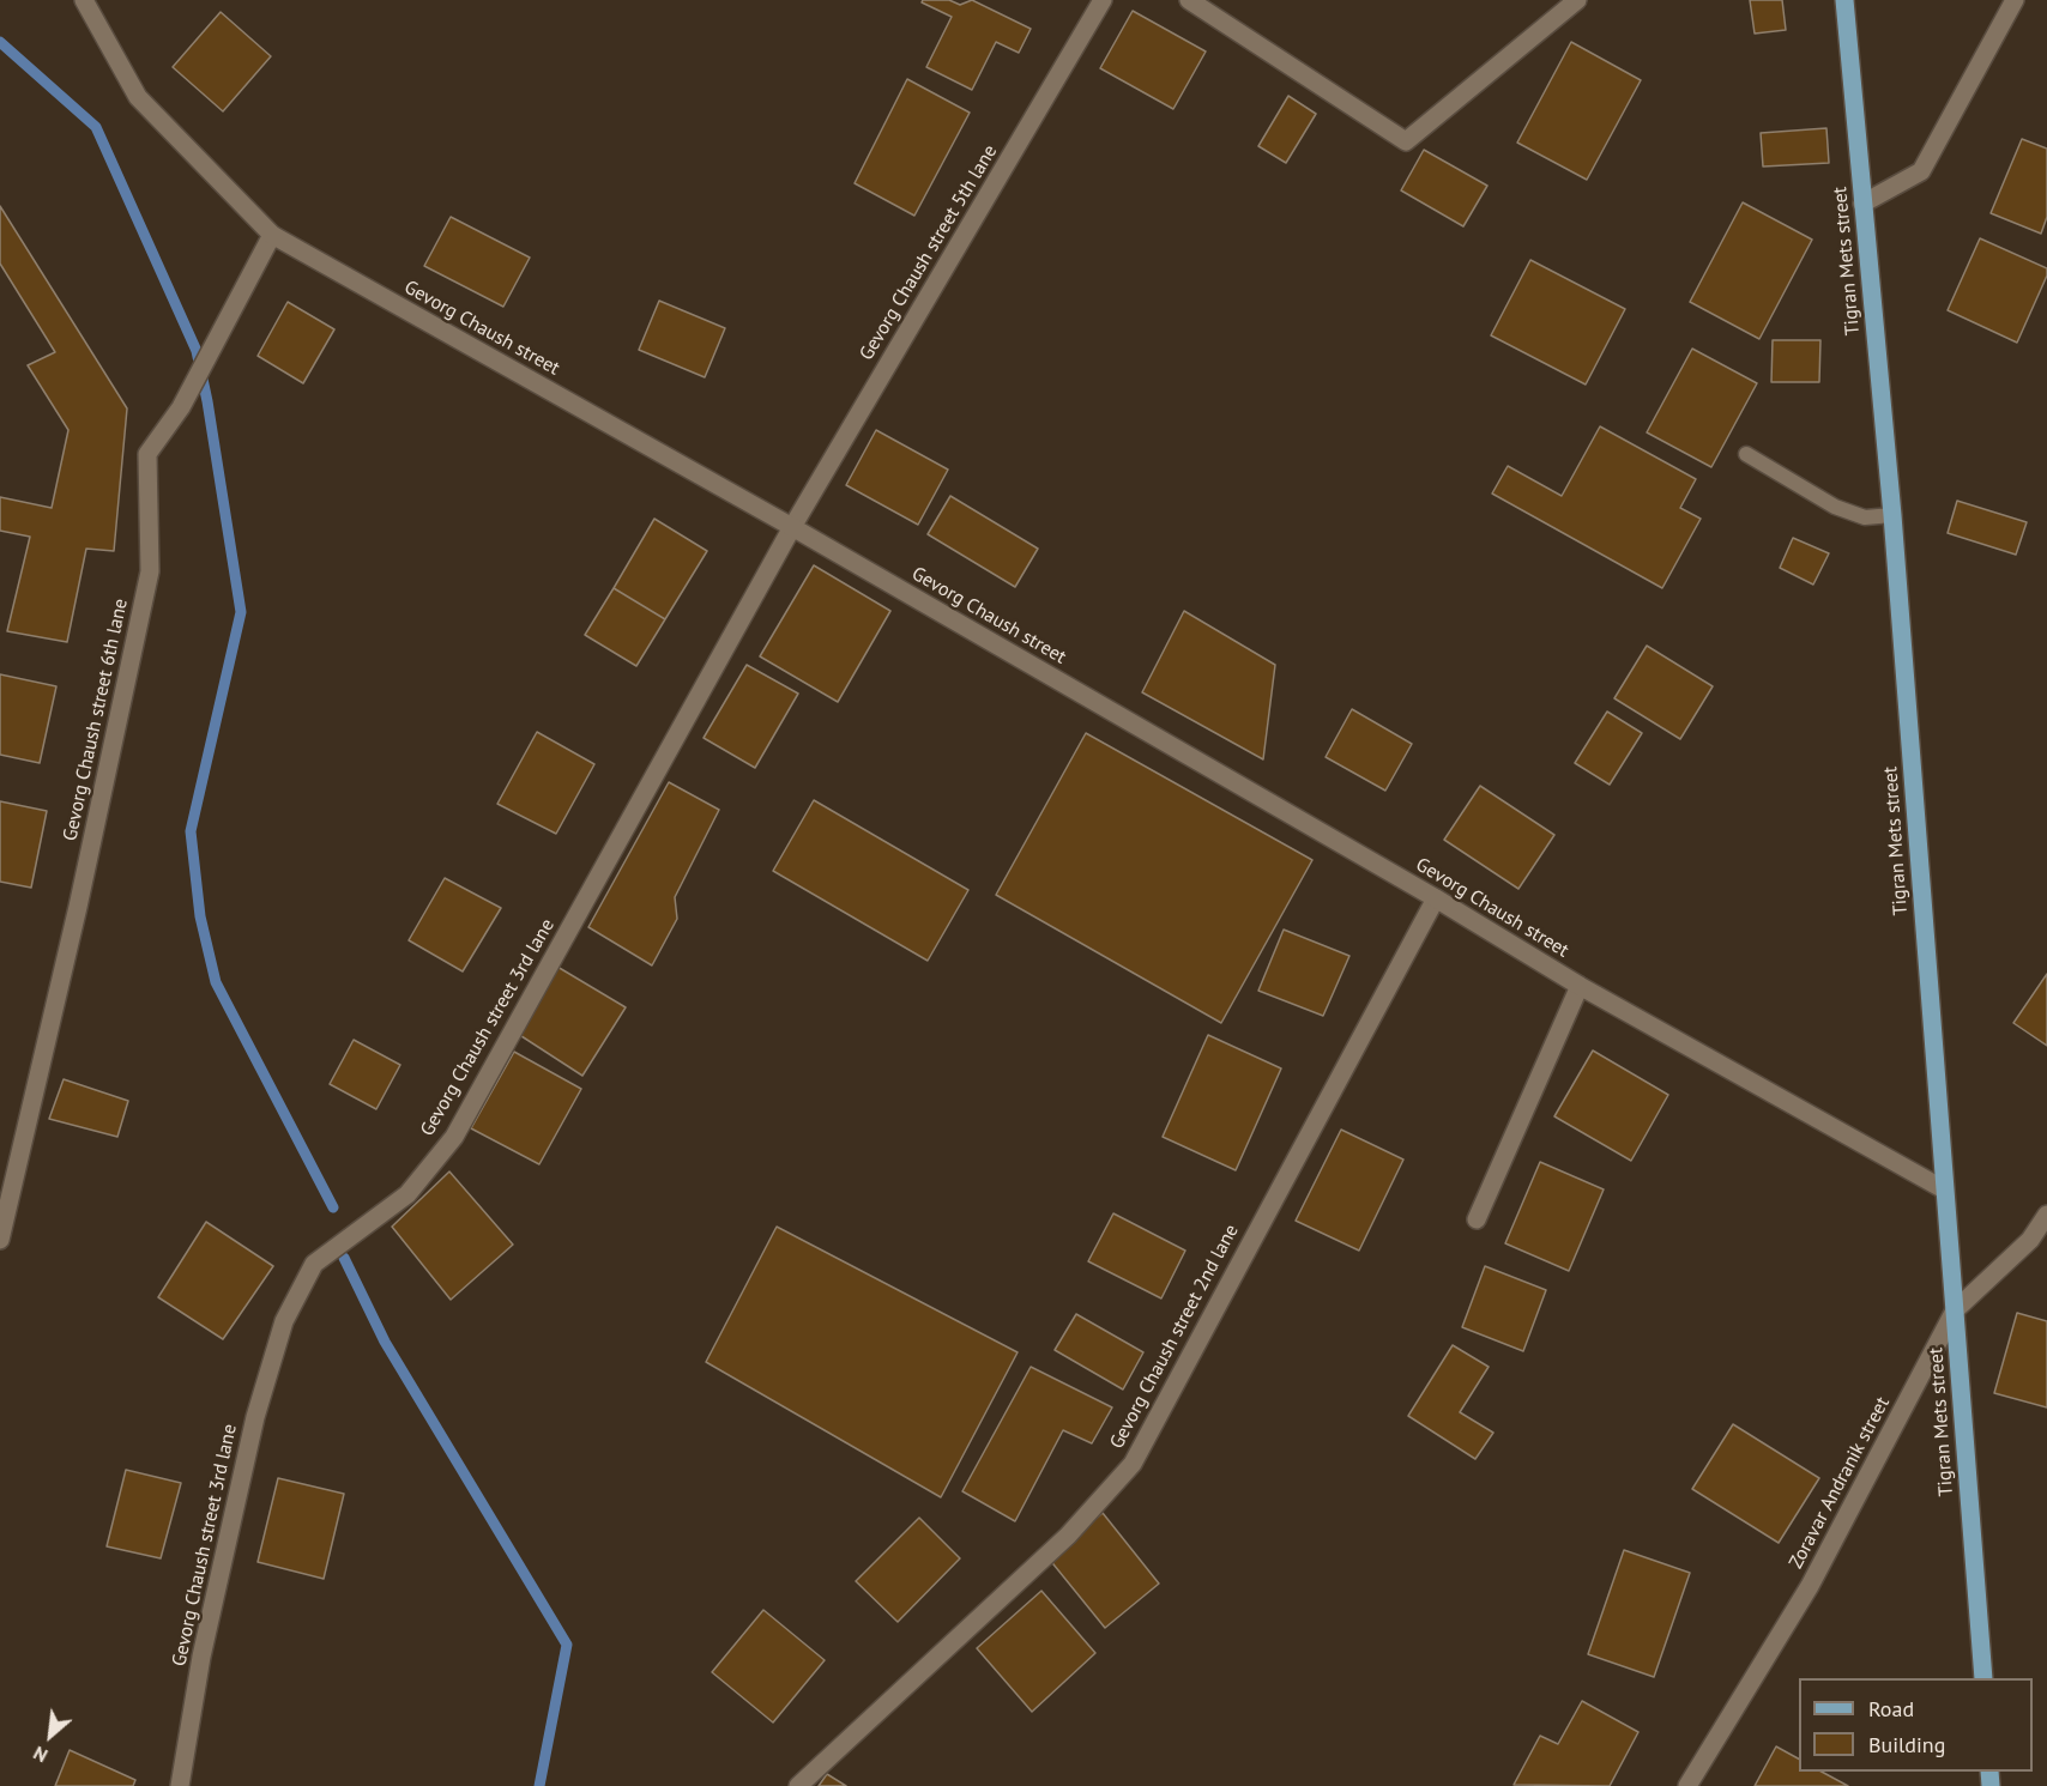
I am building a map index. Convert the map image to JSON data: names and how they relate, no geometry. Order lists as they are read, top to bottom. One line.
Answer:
{"streets":{"main road":["Tigran Mets street"],"street":["Gevorg Chaush street 5th lane","Gevorg Chaush street","Gevorg Chaush street 6th lane","Gevorg Chaush street 3rd lane","Gevorg Chaush street 2nd lane","Zoravar Andranik street"]},"crossings":[["Gevorg Chaush street 5th lane","Gevorg Chaush street"],["Gevorg Chaush street 5th lane","Gevorg Chaush street 3rd lane"],["Tigran Mets street","Gevorg Chaush street"],["Tigran Mets street","Zoravar Andranik street"],["Gevorg Chaush street","Gevorg Chaush street 6th lane"],["Gevorg Chaush street","Gevorg Chaush street 3rd lane"],["Gevorg Chaush street","Gevorg Chaush street 2nd lane"]],"legend":["Road","Building"],"north":"bottom left"}
